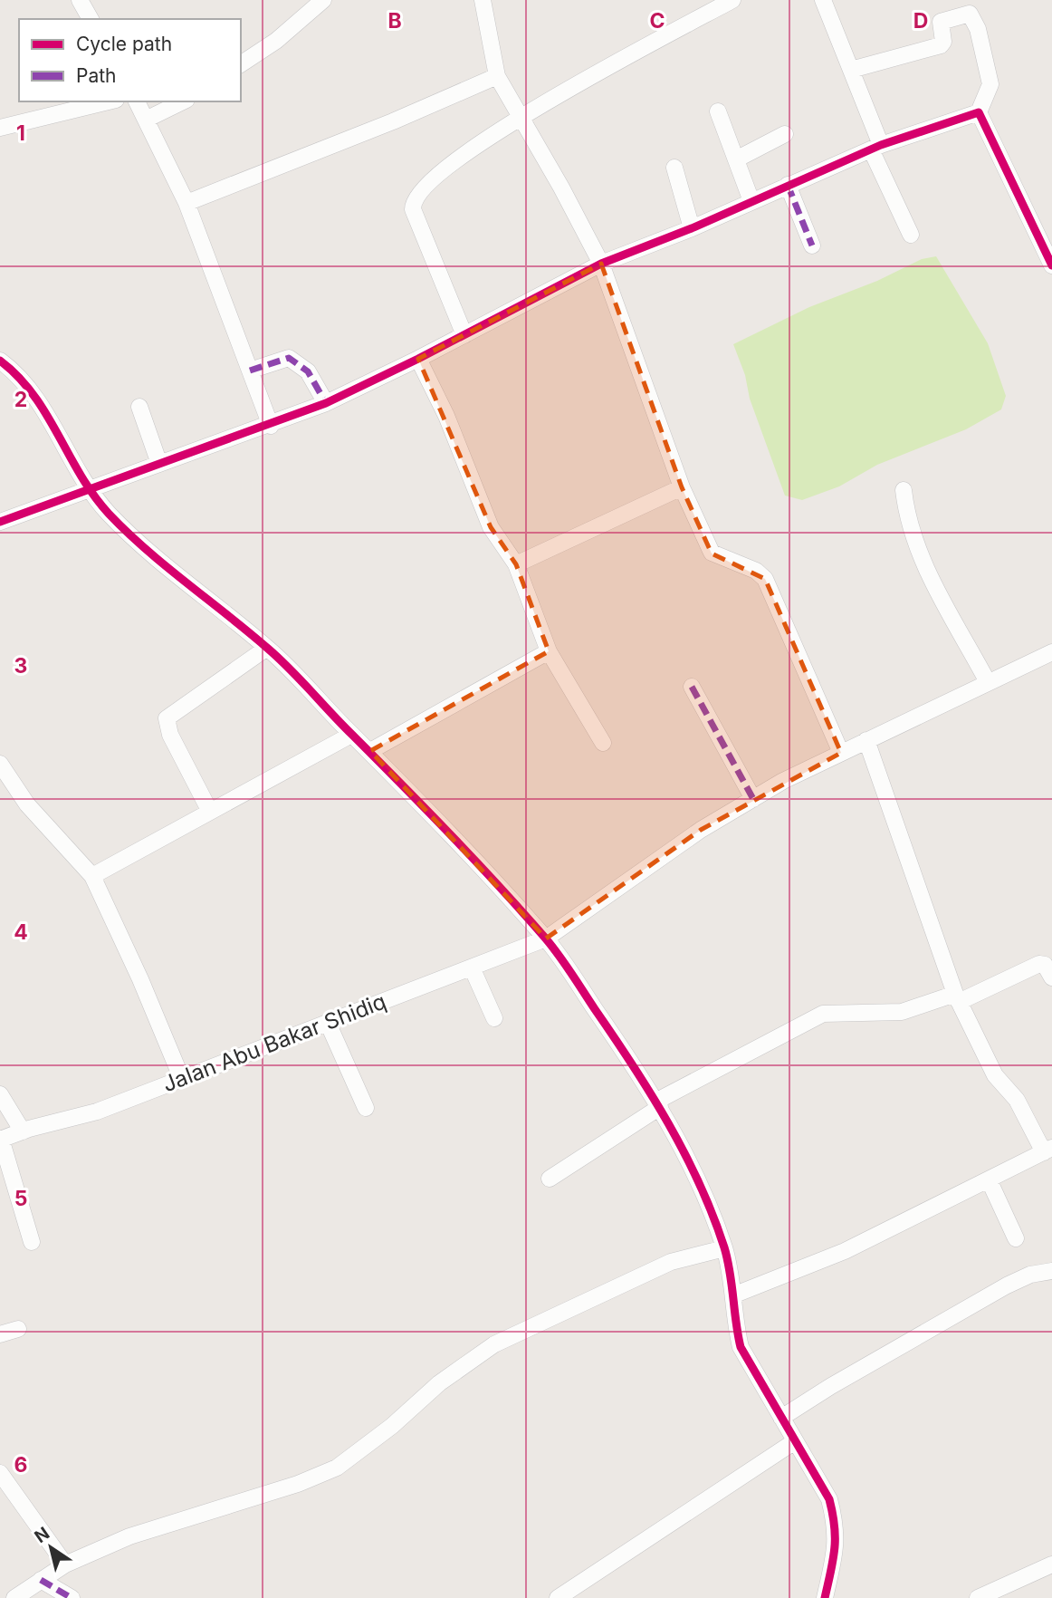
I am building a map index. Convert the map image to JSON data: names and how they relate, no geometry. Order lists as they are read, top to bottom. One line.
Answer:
{"streets":{"street":["Jalan Abu Bakar Shidiq"]},"legend":["Cycle path","Path"],"north":"top left","grid":{"columns":["B","C","D"],"rows":["1","2","3","4","5","6"]}}
